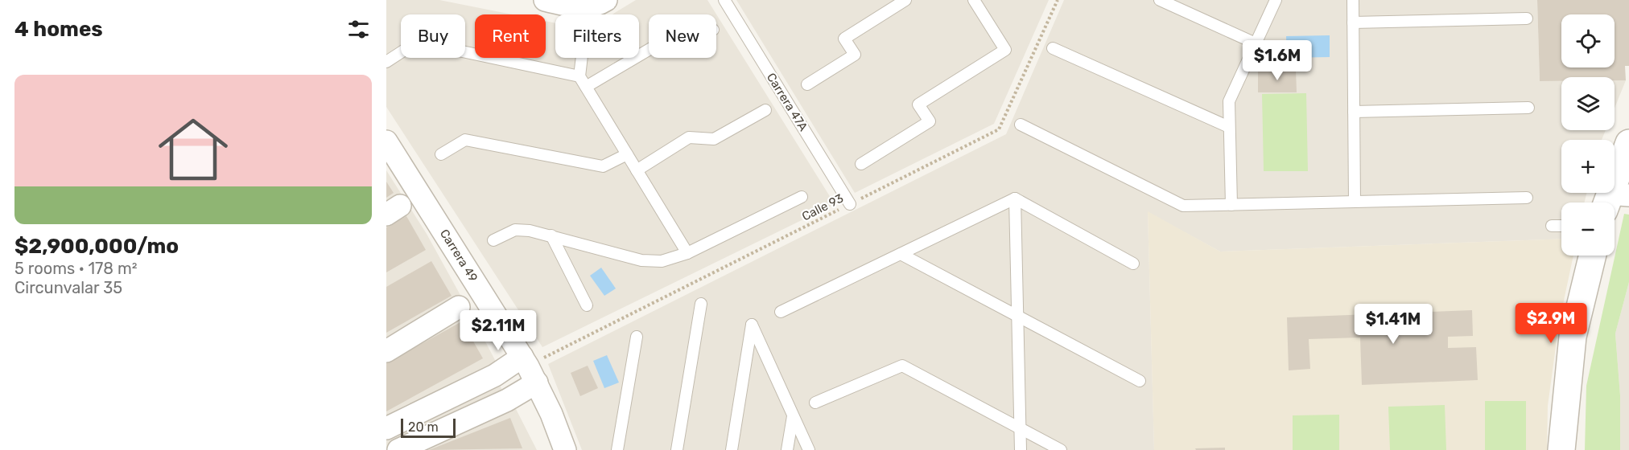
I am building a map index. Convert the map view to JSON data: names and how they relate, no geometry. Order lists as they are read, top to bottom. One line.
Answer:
{"streets":{"street":["Carrera 49"],"lane":["Carrera 47A"],"path":["Calle 93"]},"crossings":[["Carrera 47A","Calle 93"],["Calle 93","Carrera 49"]],"scale_bar":"20 m","page":{"heading":"4 homes","map_buttons":["+","−"],"chip":["Buy","Rent","Filters","New"],"price":["$1.6M","$2.9M","$1.41M","$2.11M"],"list":[{"name":"$2,900,000/mo","note":"5 rooms · 178 m² · Circunvalar 35"}],"scale":"20 m"}}
